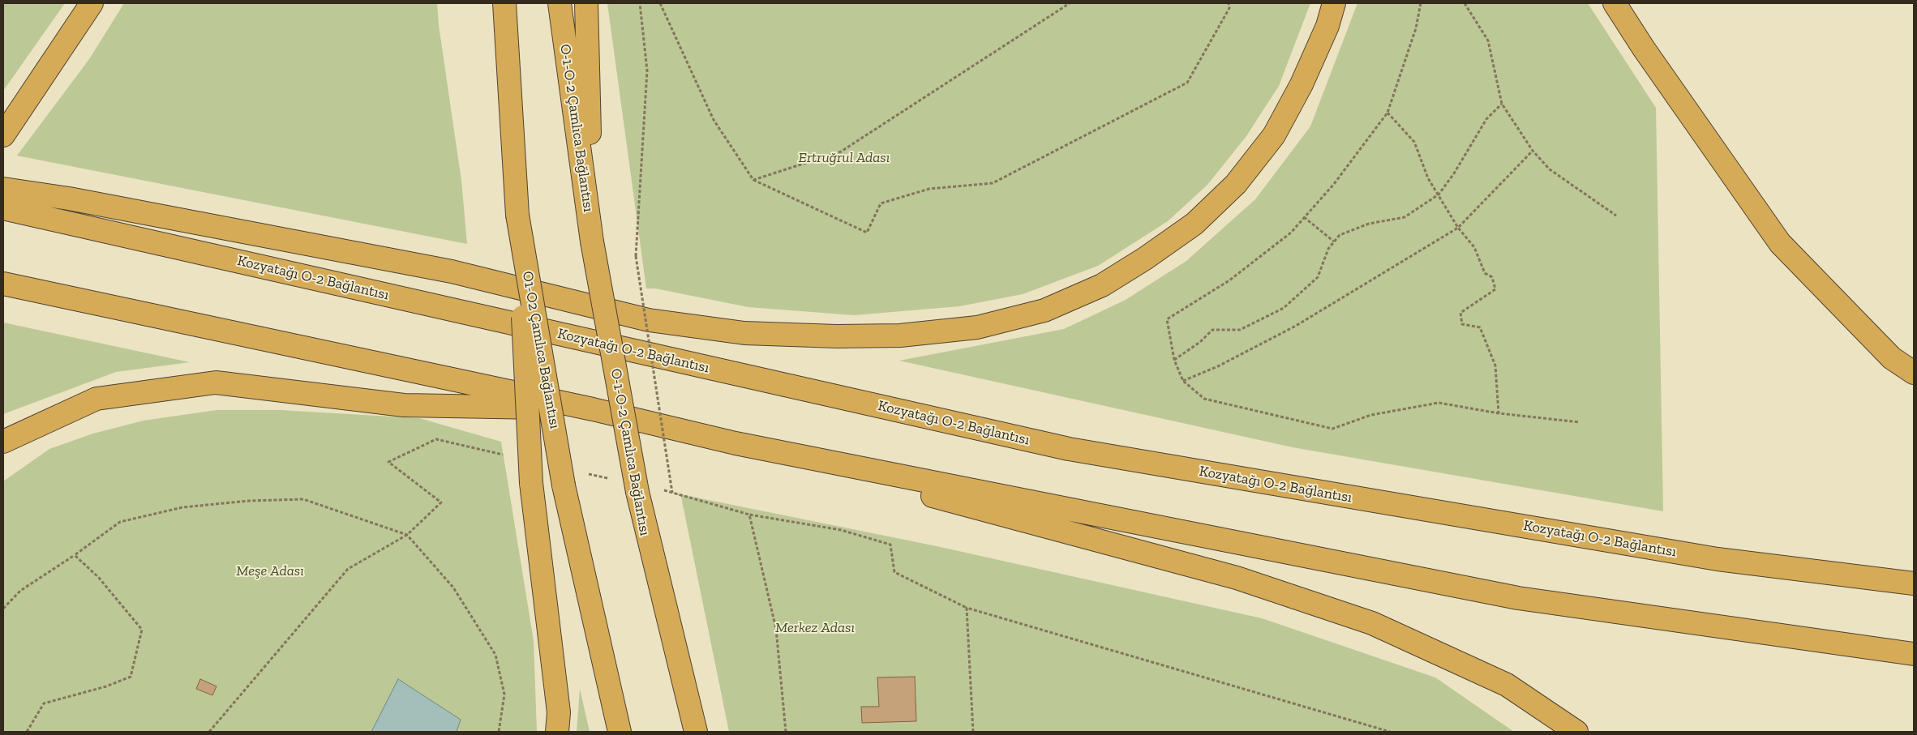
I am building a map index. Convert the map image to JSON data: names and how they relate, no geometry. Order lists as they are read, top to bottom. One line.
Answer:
{"streets":{"highway":["O-1-O-2 Çamlıca Bağlantısı","Kozyatağı O-2 Bağlantısı","O1-O2 Çamlıca Bağlantısı"]},"parks":["Ertruğrul Adası","Meşe Adası","Merkez Adası"]}
